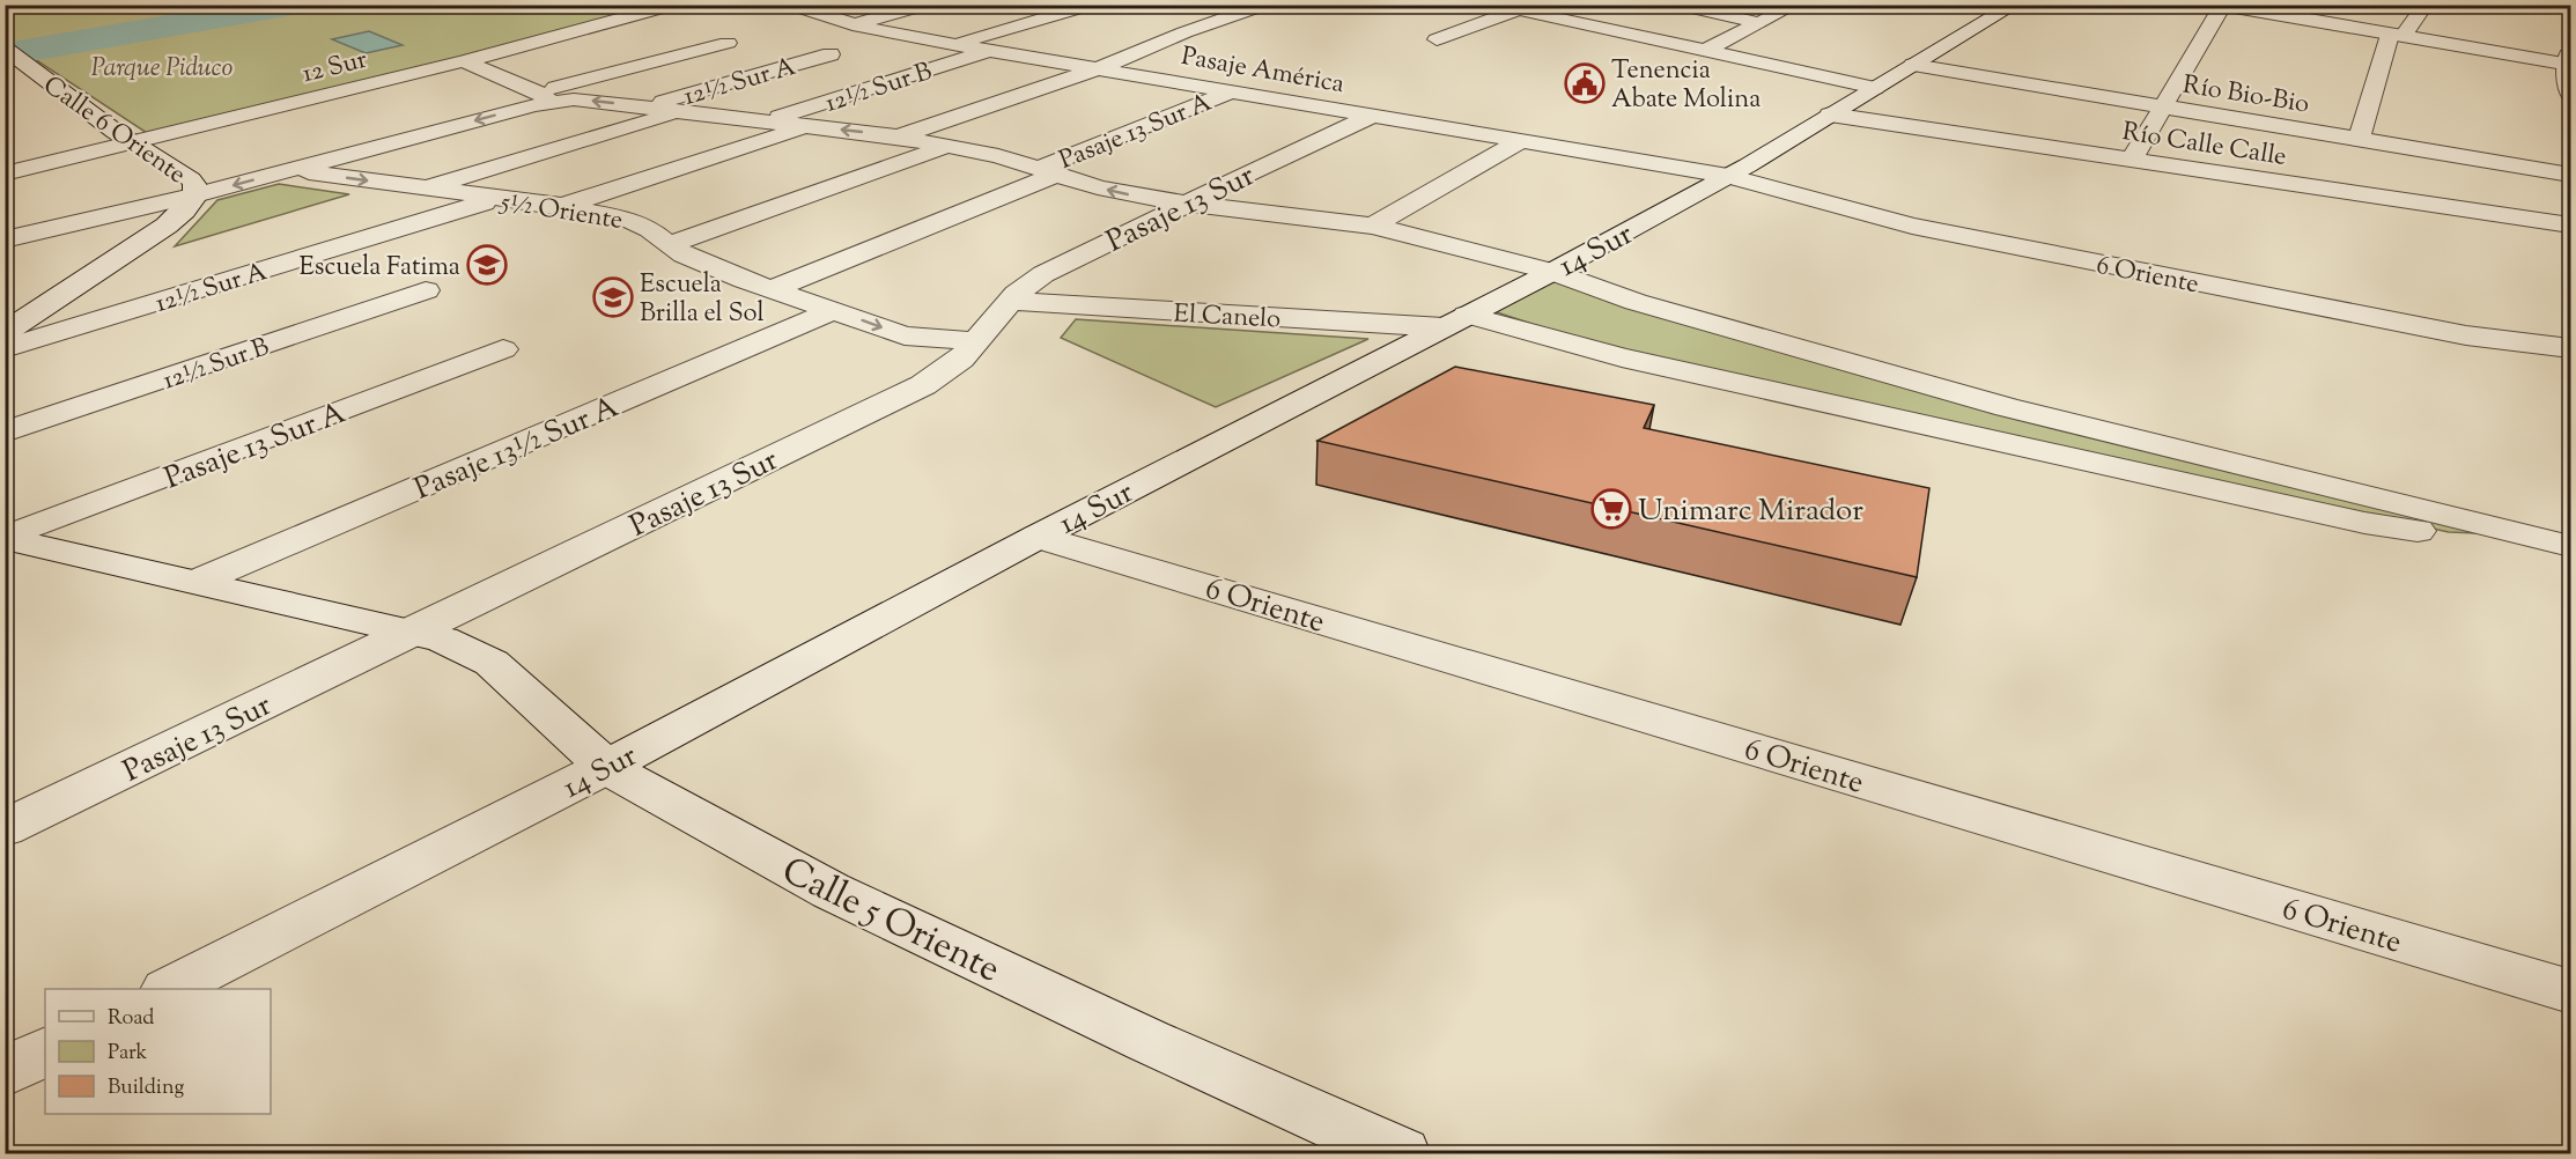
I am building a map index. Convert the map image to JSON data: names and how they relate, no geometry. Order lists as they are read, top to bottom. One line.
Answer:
{"streets":{"street":["12 Sur","Pasaje América","12½ Sur A","12½ Sur B","Río Bio-Bio","Calle 6 Oriente","Pasaje 13 Sur A","Río Calle Calle","Pasaje 13 Sur","5½ Oriente","14 Sur","6 Oriente","El Canelo","Pasaje 13½ Sur A","Calle 5 Oriente"]},"crossings":[["12 Sur","Calle 6 Oriente"],["Pasaje América","12½ Sur B"],["Pasaje América","Pasaje 13 Sur A"],["Pasaje América","Pasaje 13 Sur"],["Pasaje América","14 Sur"],["Pasaje América","6 Oriente"],["12½ Sur A","5½ Oriente"],["Río Bio-Bio","14 Sur"],["Pasaje 13 Sur A","5½ Oriente"],["Río Calle Calle","14 Sur"],["Pasaje 13 Sur","5½ Oriente"],["Pasaje 13 Sur","El Canelo"],["Pasaje 13 Sur","Calle 5 Oriente"],["5½ Oriente","Pasaje 13½ Sur A"],["14 Sur","6 Oriente"],["14 Sur","El Canelo"],["14 Sur","Calle 5 Oriente"]],"parks":["Parque Piduco"],"places":{"public building":["Tenencia Abate Molina"],"school or university":["Escuela Fatima","Escuela Brilla el Sol"],"supermarket":["Unimarc Mirador"]},"legend":["Road","Park","Building"]}
